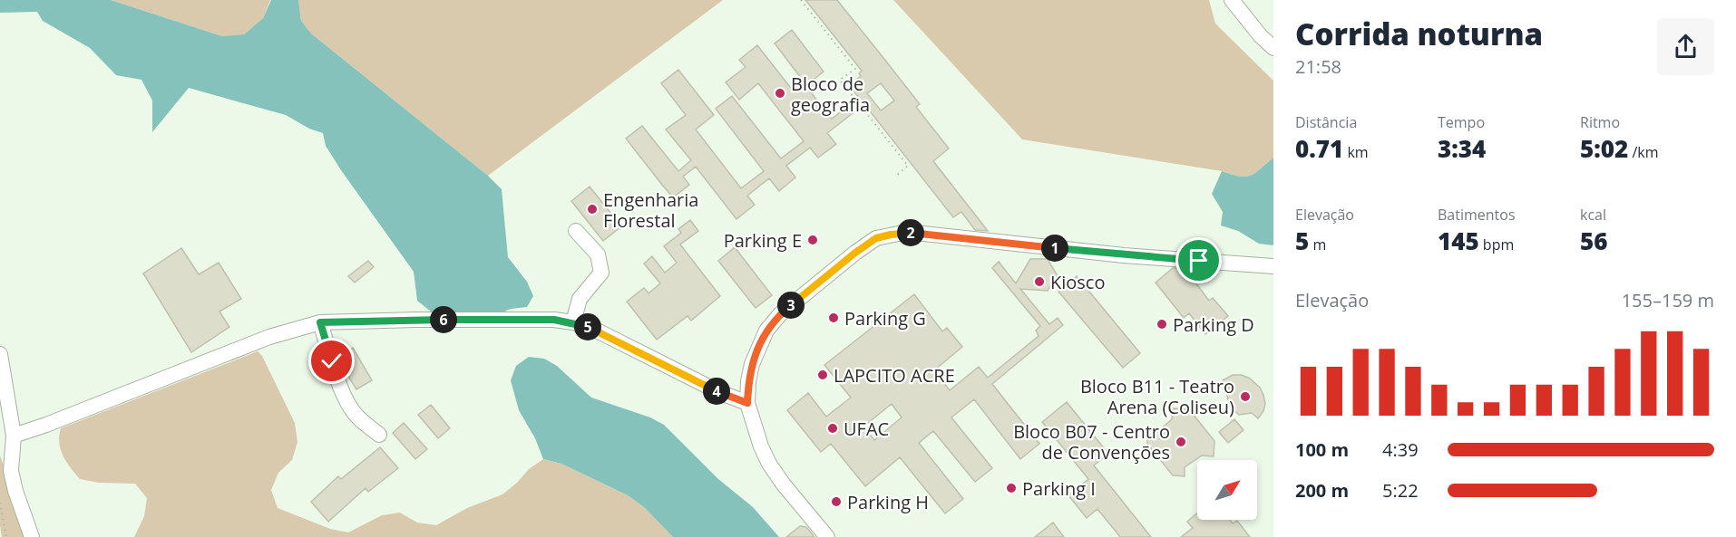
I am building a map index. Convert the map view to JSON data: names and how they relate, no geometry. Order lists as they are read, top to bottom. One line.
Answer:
{"places":["Bloco de geografia","Engenharia Florestal","Parking E","Kiosco","Parking G","Parking D","LAPCITO ACRE","Bloco B11 - Teatro Arena (Coliseu)","UFAC","Bloco B07 - Centro de Convenções","Parking I","Parking H"],"north":"top right","page":{"heading":["Corrida noturna","21:58"],"stats":[["Distância","0.71 km"],["Tempo","3:34"],["Ritmo","5:02 /km"],["Elevação","5 m"],["Batimentos","145 bpm"],["kcal","56"]],"pins":["2","1","3","6","5","4"],"chart":["Elevação","155–159 m"],"list":[{"name":"100 m","note":"4:39"},{"name":"200 m","note":"5:22"}]}}
